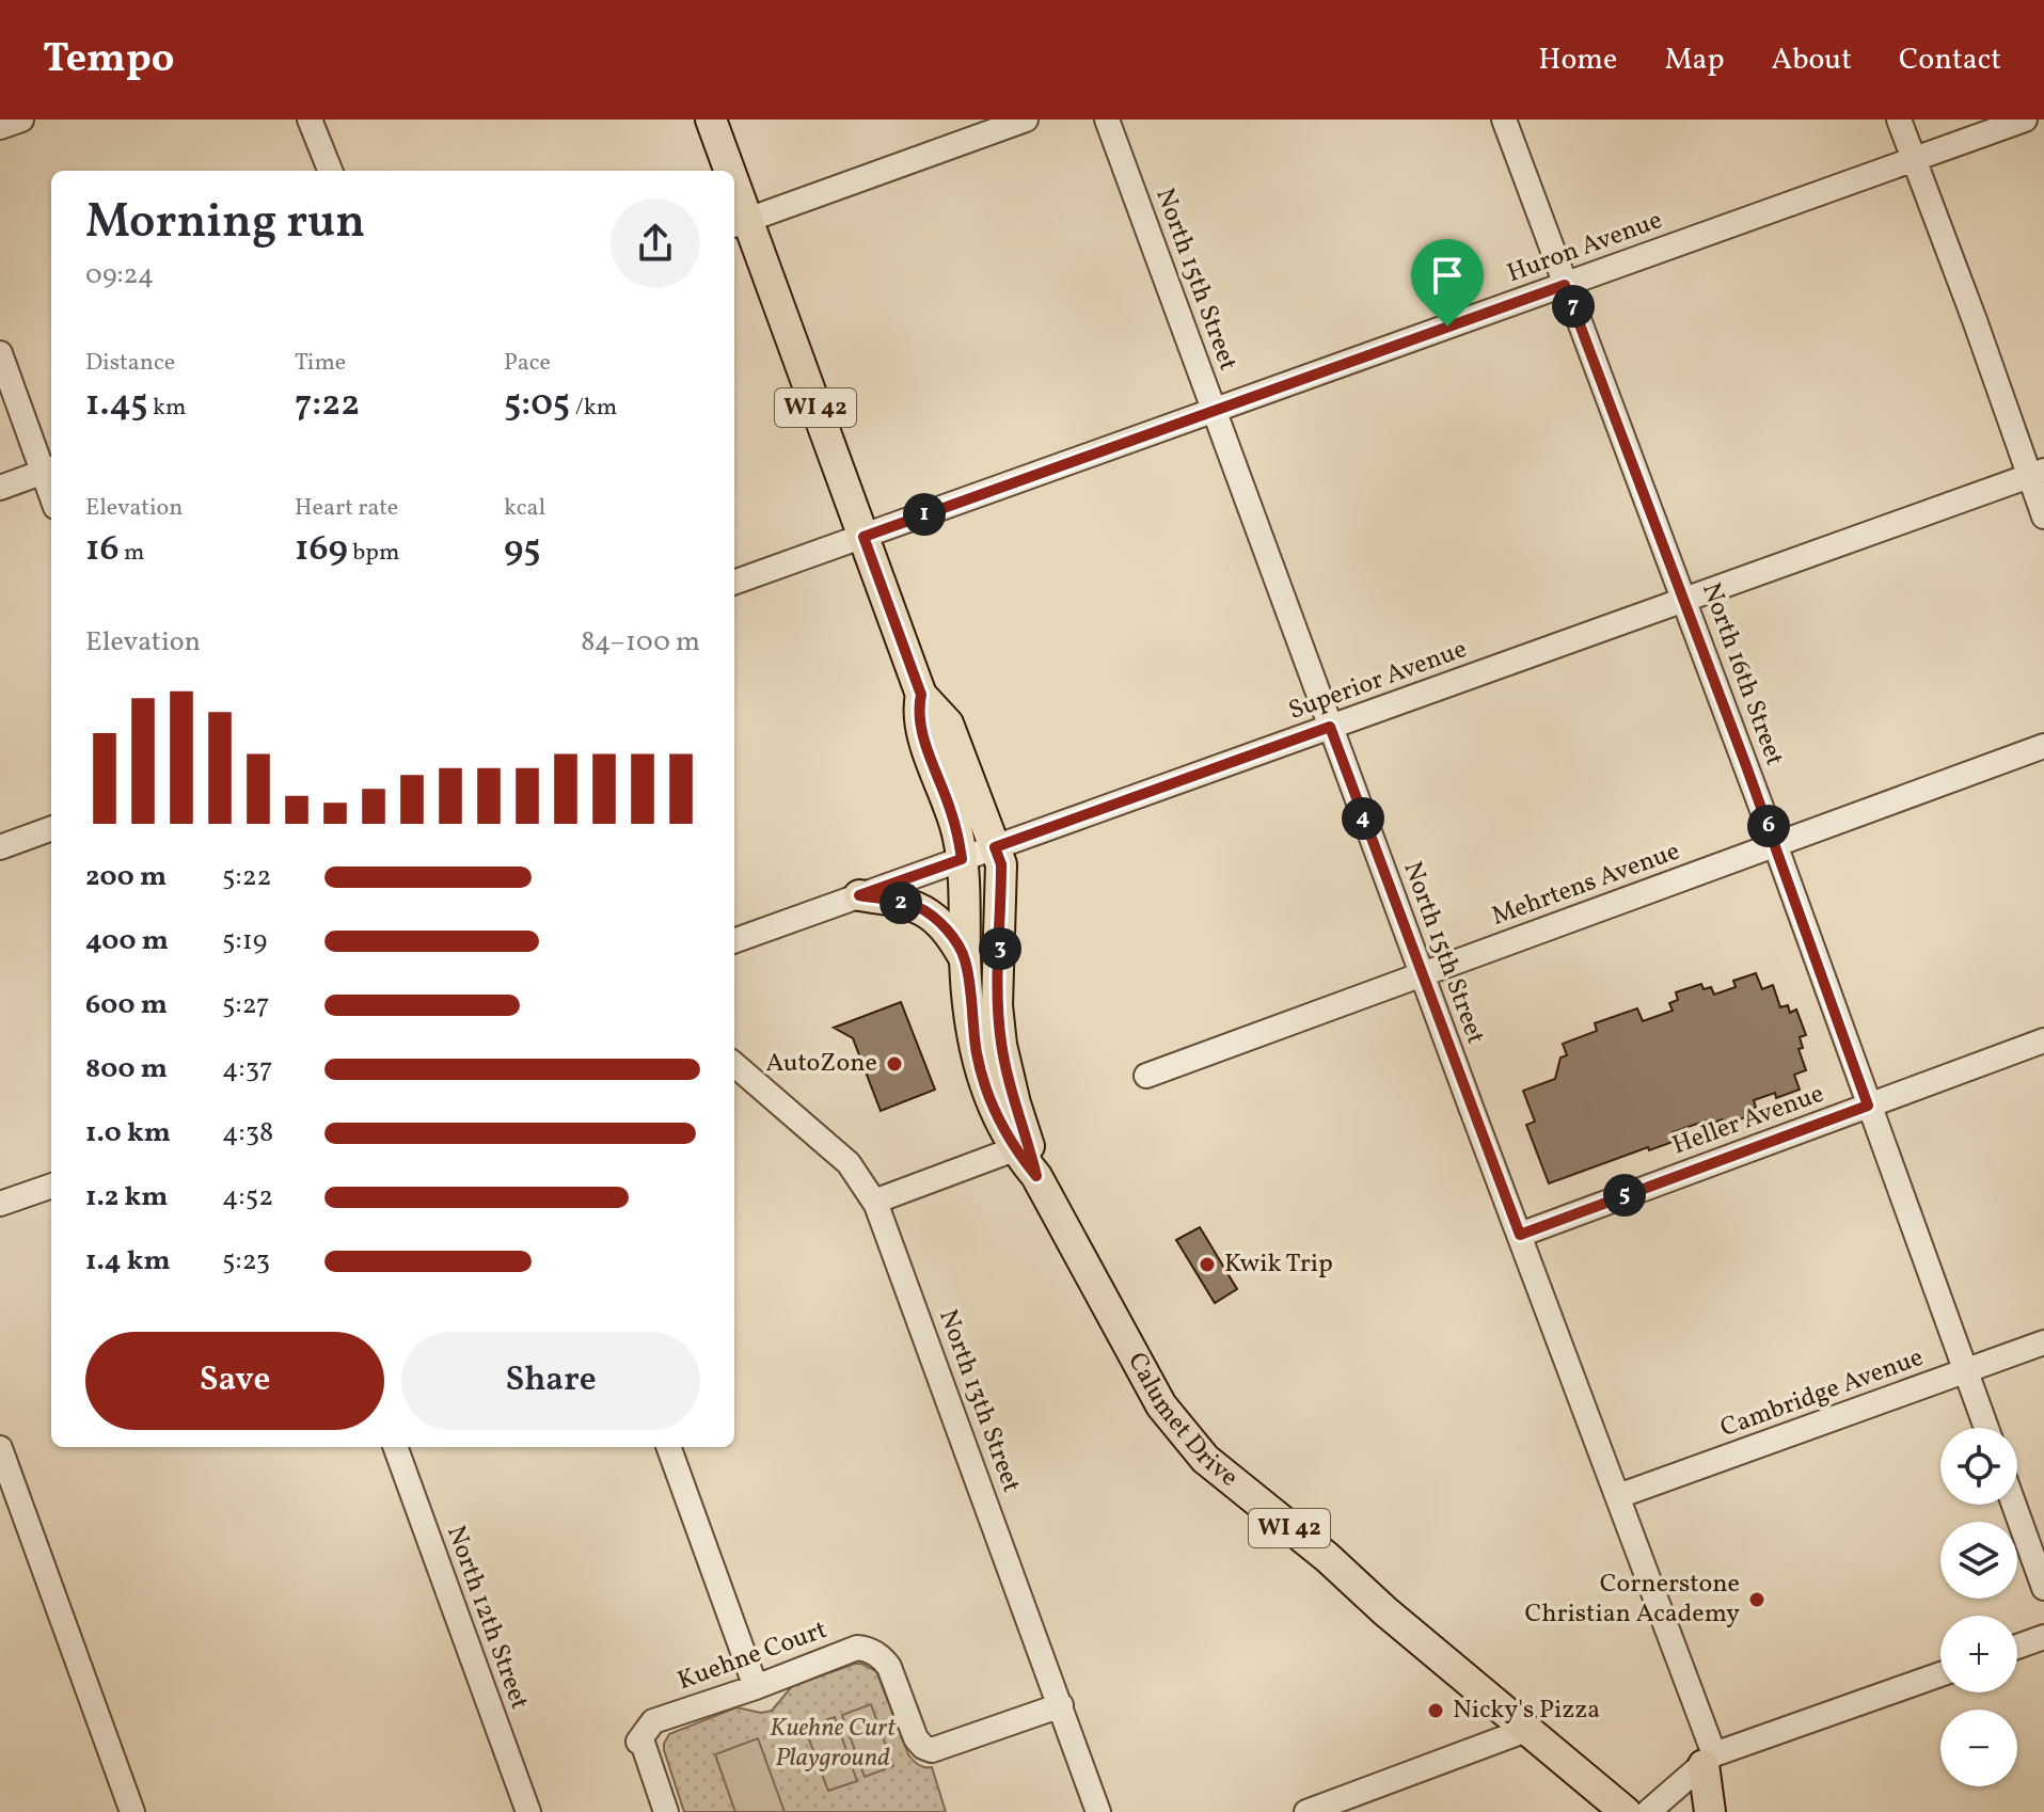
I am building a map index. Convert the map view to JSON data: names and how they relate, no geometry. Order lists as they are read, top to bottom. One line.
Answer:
{"streets":{"main road":["WI 42","Calumet Drive"],"street":["Huron Avenue","North 15th Street","North 16th Street","Superior Avenue","Mehrtens Avenue","Heller Avenue","Cambridge Avenue","North 13th Street","North 12th Street","Kuehne Court"]},"crossings":[["Huron Avenue","North 15th Street"],["Huron Avenue","WI 42"],["Huron Avenue","North 16th Street"],["North 15th Street","Superior Avenue"],["North 15th Street","Mehrtens Avenue"],["North 15th Street","Heller Avenue"],["North 15th Street","Cambridge Avenue"],["WI 42","Superior Avenue"],["WI 42","Calumet Drive"],["North 16th Street","Superior Avenue"],["North 16th Street","Mehrtens Avenue"],["North 16th Street","Heller Avenue"],["North 16th Street","Cambridge Avenue"],["North 13th Street","Kuehne Court"]],"parks":["Kuehne Curt Playground"],"places":["AutoZone","Kwik Trip","Cornerstone Christian Academy","Nicky's Pizza"],"page":{"header":"Tempo","nav":["Home","Map","About","Contact"],"heading":["Morning run","09:24"],"pins":["7","1","4","6","2","3","5"],"stats":[["Distance","1.45 km"],["Time","7:22"],["Pace","5:05 /km"],["Elevation","16 m"],["Heart rate","169 bpm"],["kcal","95"]],"chart":["Elevation","84–100 m"],"list":[{"name":"200 m","note":"5:22"},{"name":"400 m","note":"5:19"},{"name":"600 m","note":"5:27"},{"name":"800 m","note":"4:37"},{"name":"1.0 km","note":"4:38"},{"name":"1.2 km","note":"4:52"},{"name":"1.4 km","note":"5:23"}],"buttons":["Save","Share"],"map_buttons":["+","−"]}}
